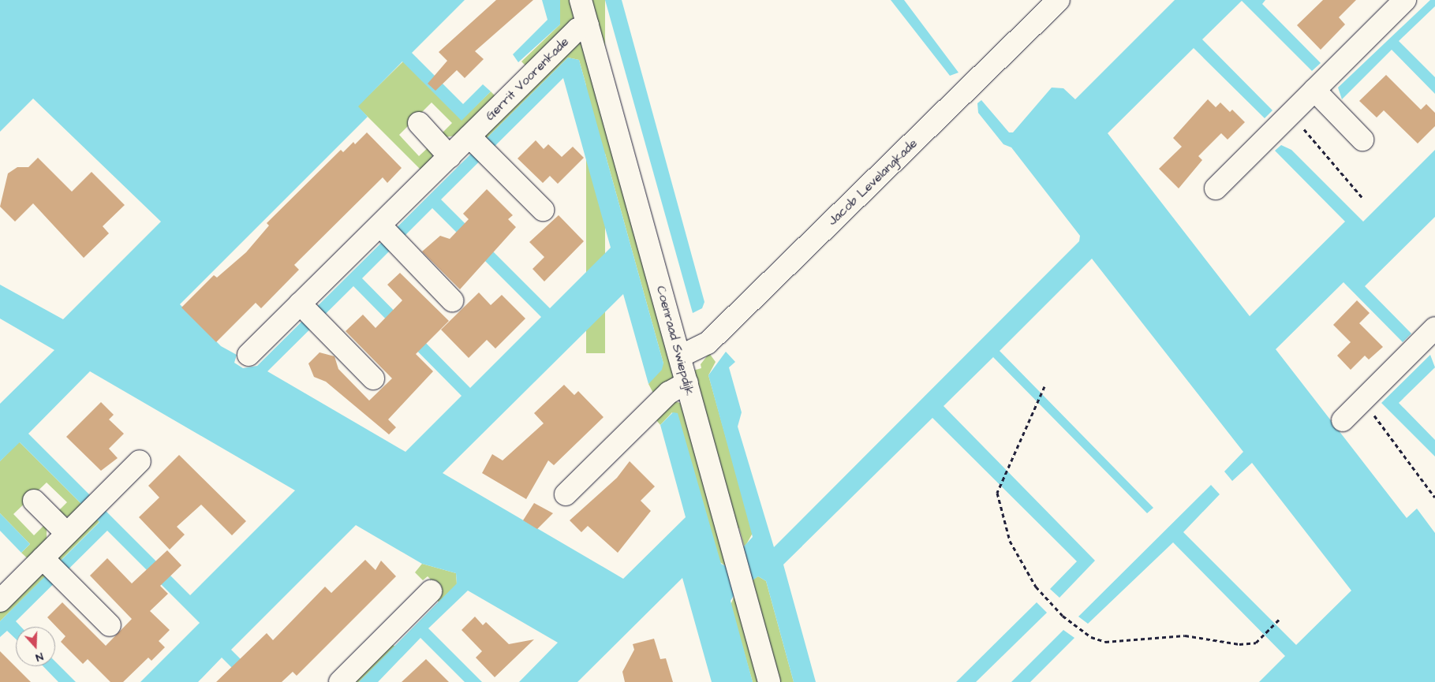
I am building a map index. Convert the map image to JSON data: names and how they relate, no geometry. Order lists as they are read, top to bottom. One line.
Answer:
{"streets":{"street":["Gerrit Voorenkade","Jacob Levelangkade","Coenraad Swiepdijk"]},"crossings":[["Gerrit Voorenkade","Coenraad Swiepdijk"],["Jacob Levelangkade","Coenraad Swiepdijk"]],"north":"bottom"}
